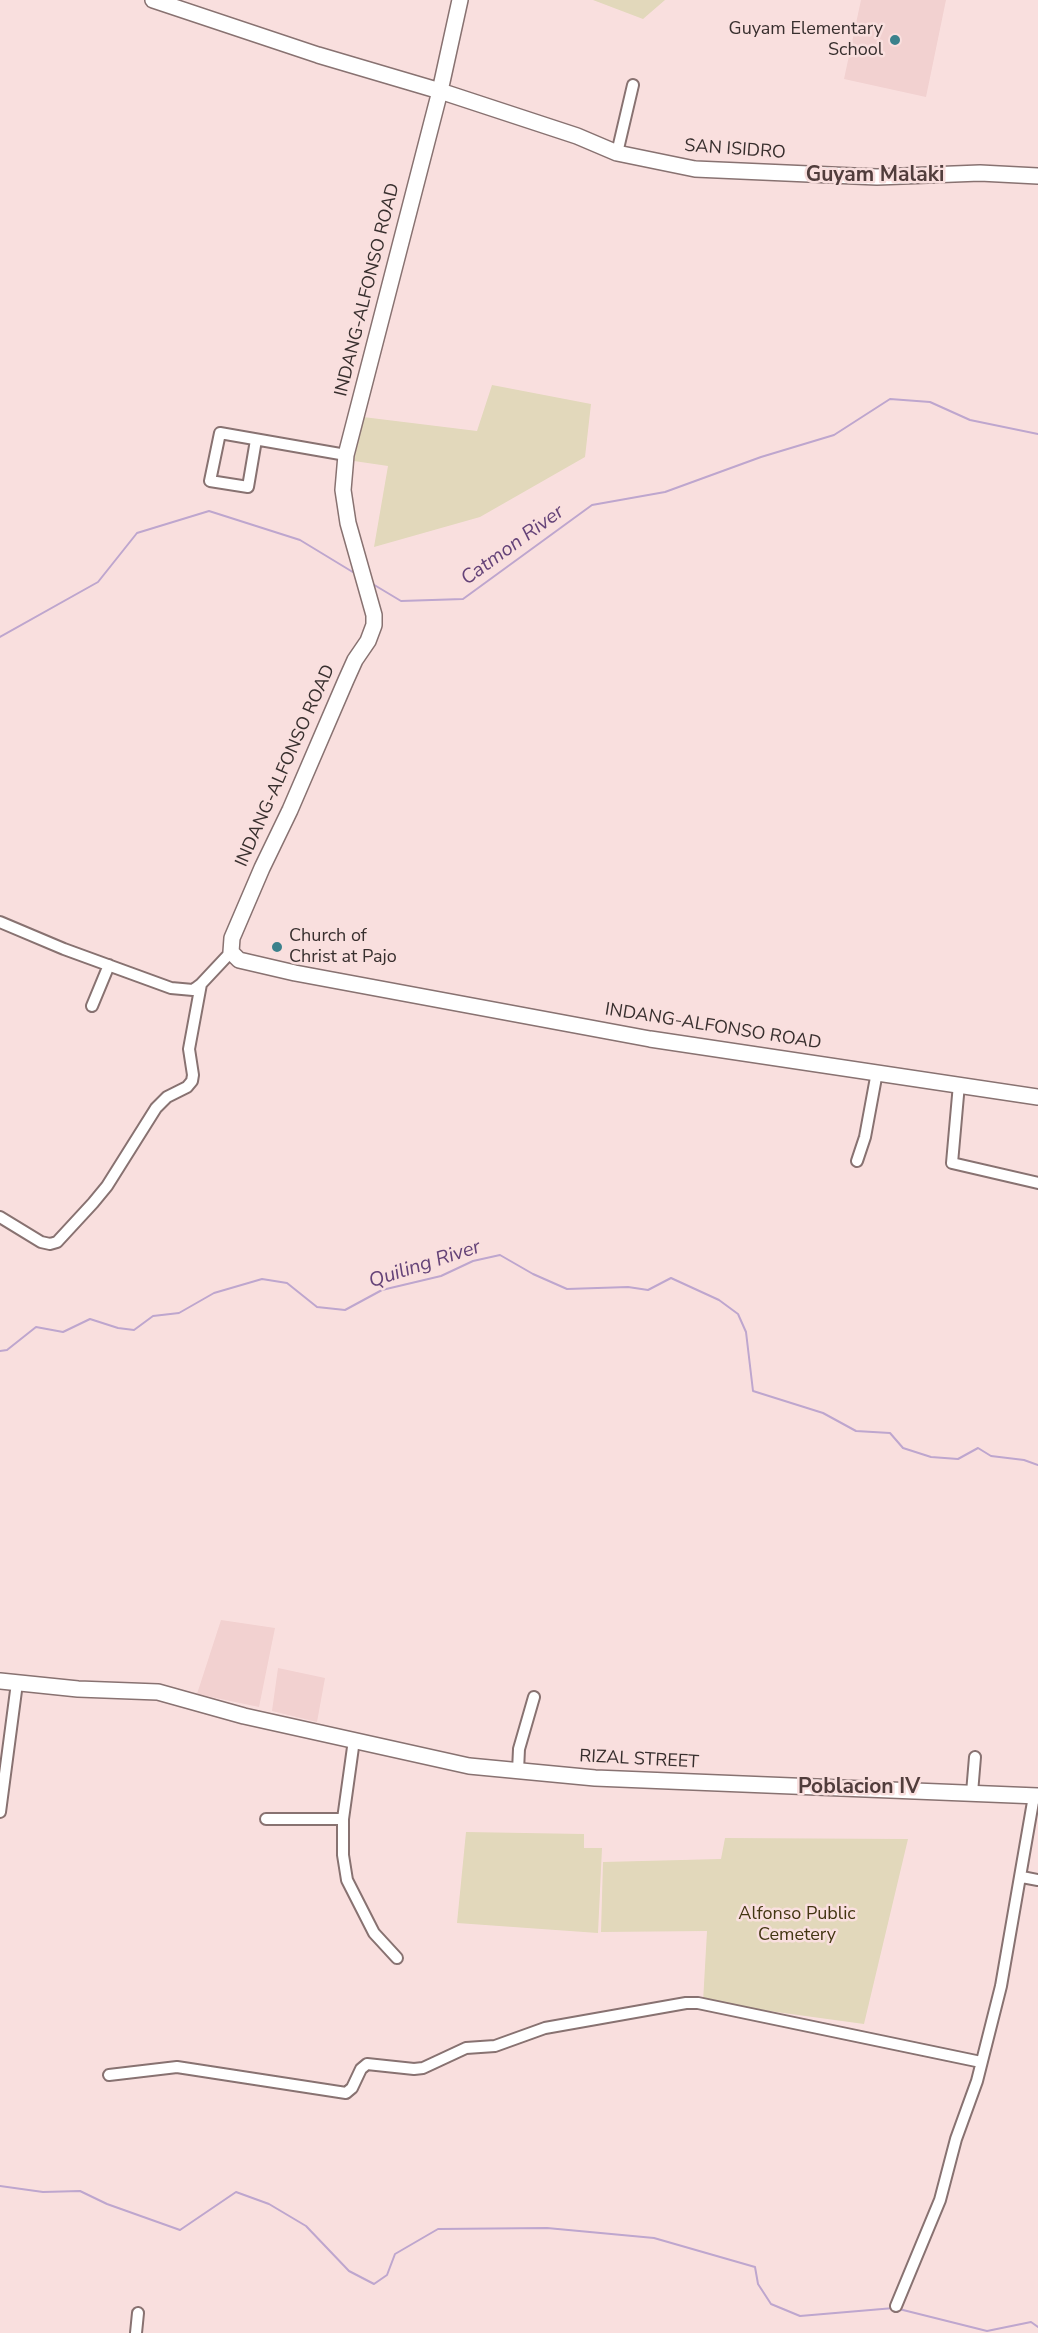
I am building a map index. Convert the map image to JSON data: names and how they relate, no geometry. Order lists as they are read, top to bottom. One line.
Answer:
{"streets":{"main road":["SAN ISIDRO","INDANG-ALFONSO ROAD","RIZAL STREET"]},"crossings":[["SAN ISIDRO","INDANG-ALFONSO ROAD"]],"districts":["Guyam Malaki","Poblacion IV"],"water":["Catmon River","Quiling River"],"parks":["Alfonso Public Cemetery"],"places":["Guyam Elementary School","Church of Christ at Pajo"]}
